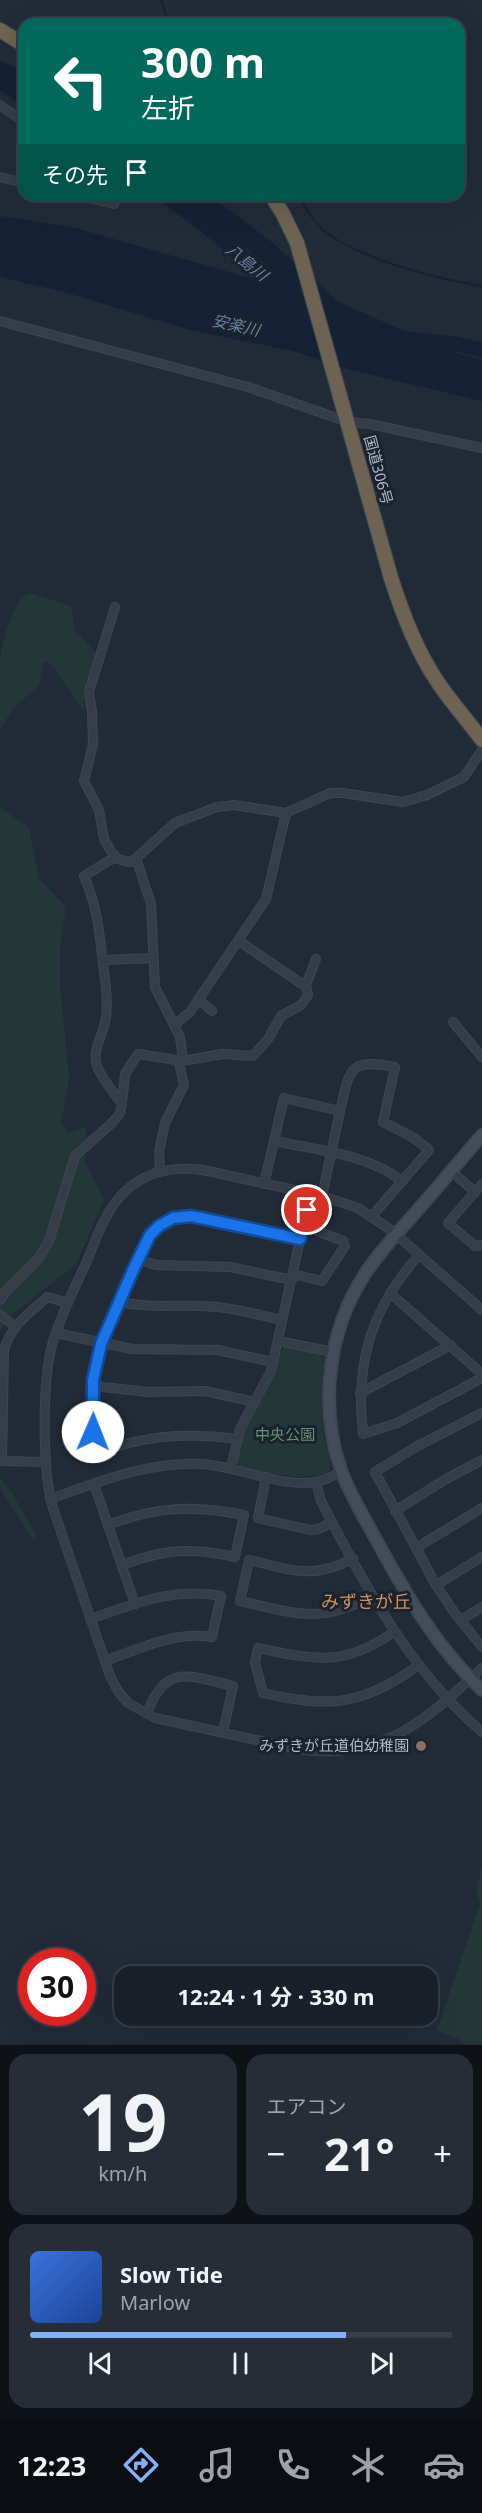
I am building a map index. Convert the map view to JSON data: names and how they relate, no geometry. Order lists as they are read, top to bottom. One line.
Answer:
{"streets":{"highway":["国道306号"]},"districts":["みずきが丘"],"water":["八島川","安楽川"],"parks":["中央公園"],"places":["みずきが丘道伯幼稚園"],"page":{"turn":["300 m","左折"],"then":"その先","limit":"30","trip":"12:24 · 1 分 · 330 m","tile":[["19","km/h"],"エアコン"],"heat":["−","21°","+"],"song":["Slow Tide","Marlow"],"tabs":"12:23"}}
